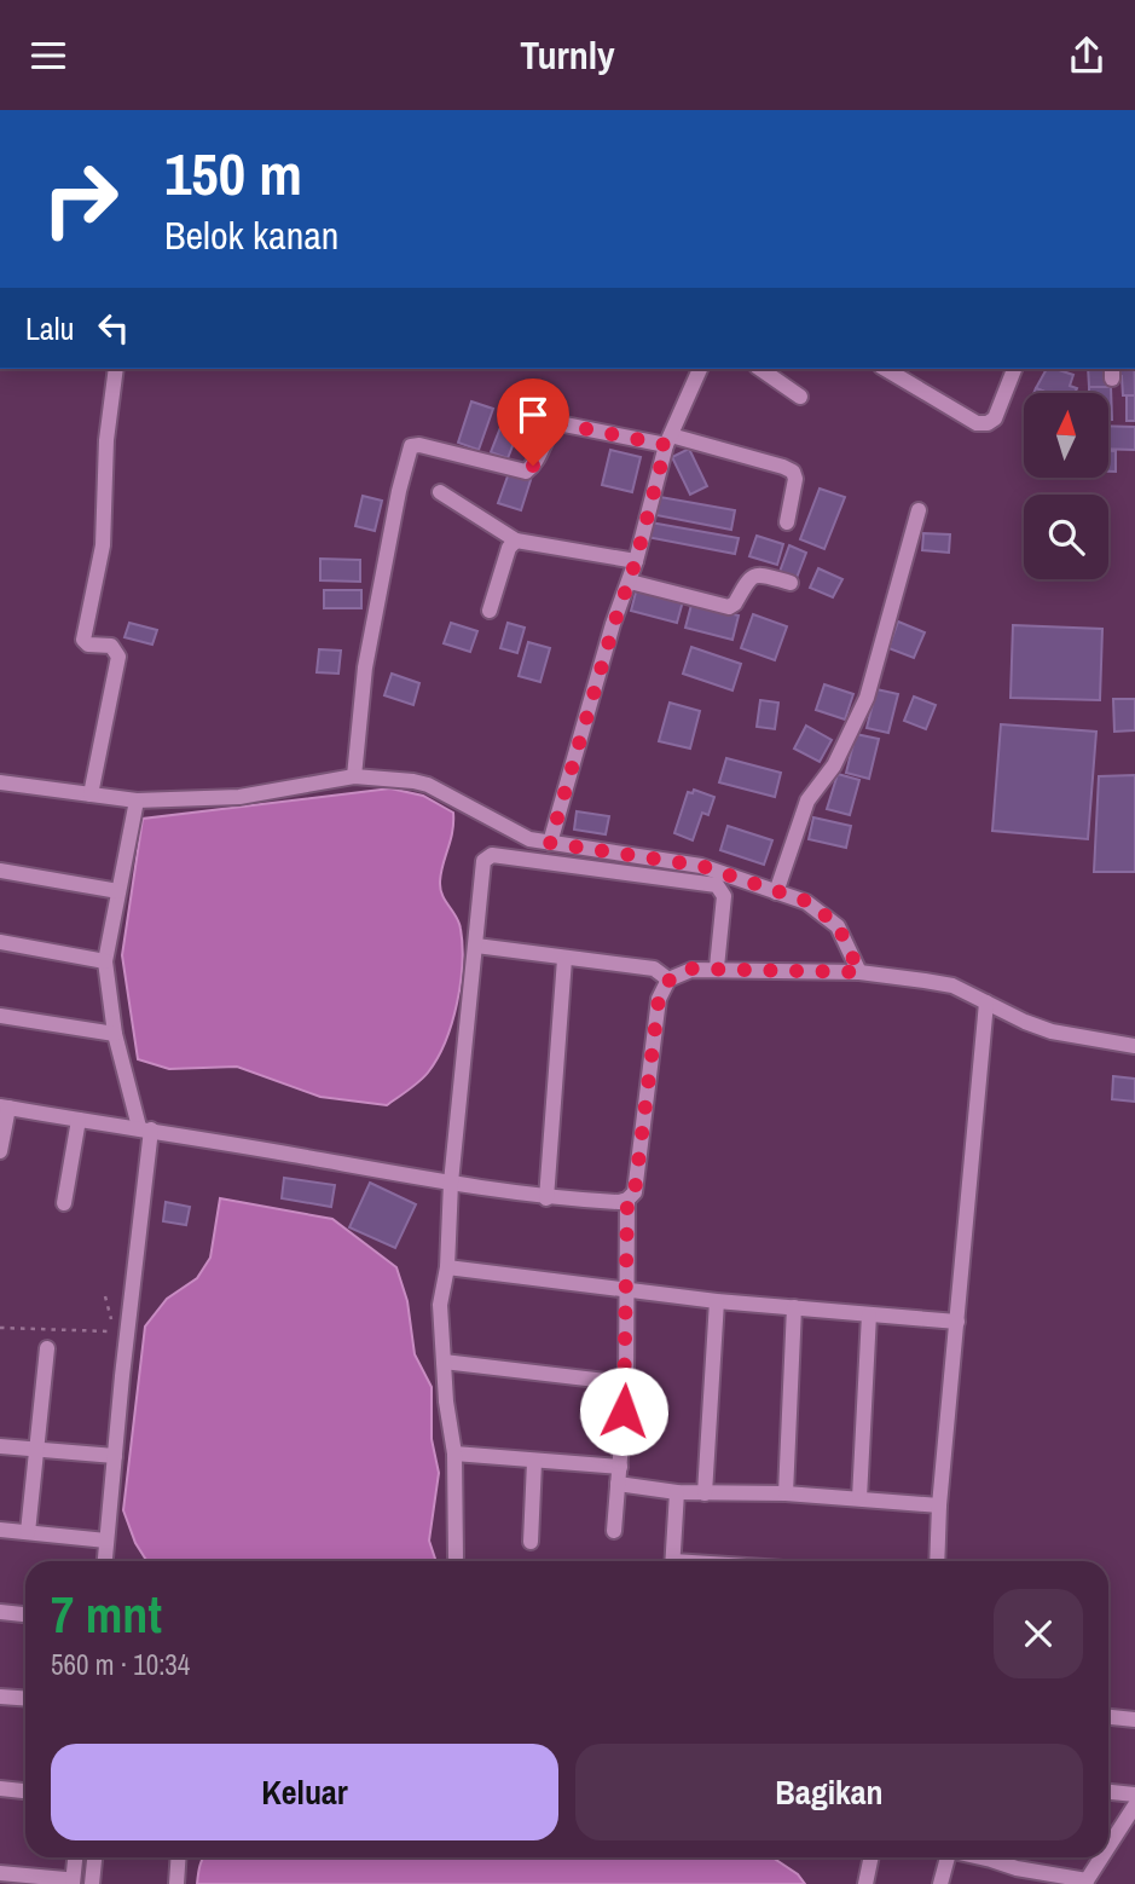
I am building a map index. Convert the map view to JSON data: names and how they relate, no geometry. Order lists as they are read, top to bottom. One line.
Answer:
{"north":"top","page":{"header":"Turnly","turn":["150 m","Belok kanan"],"then":"Lalu","heading":["7 mnt","560 m · 10:34"],"buttons":["Keluar","Bagikan"]}}
